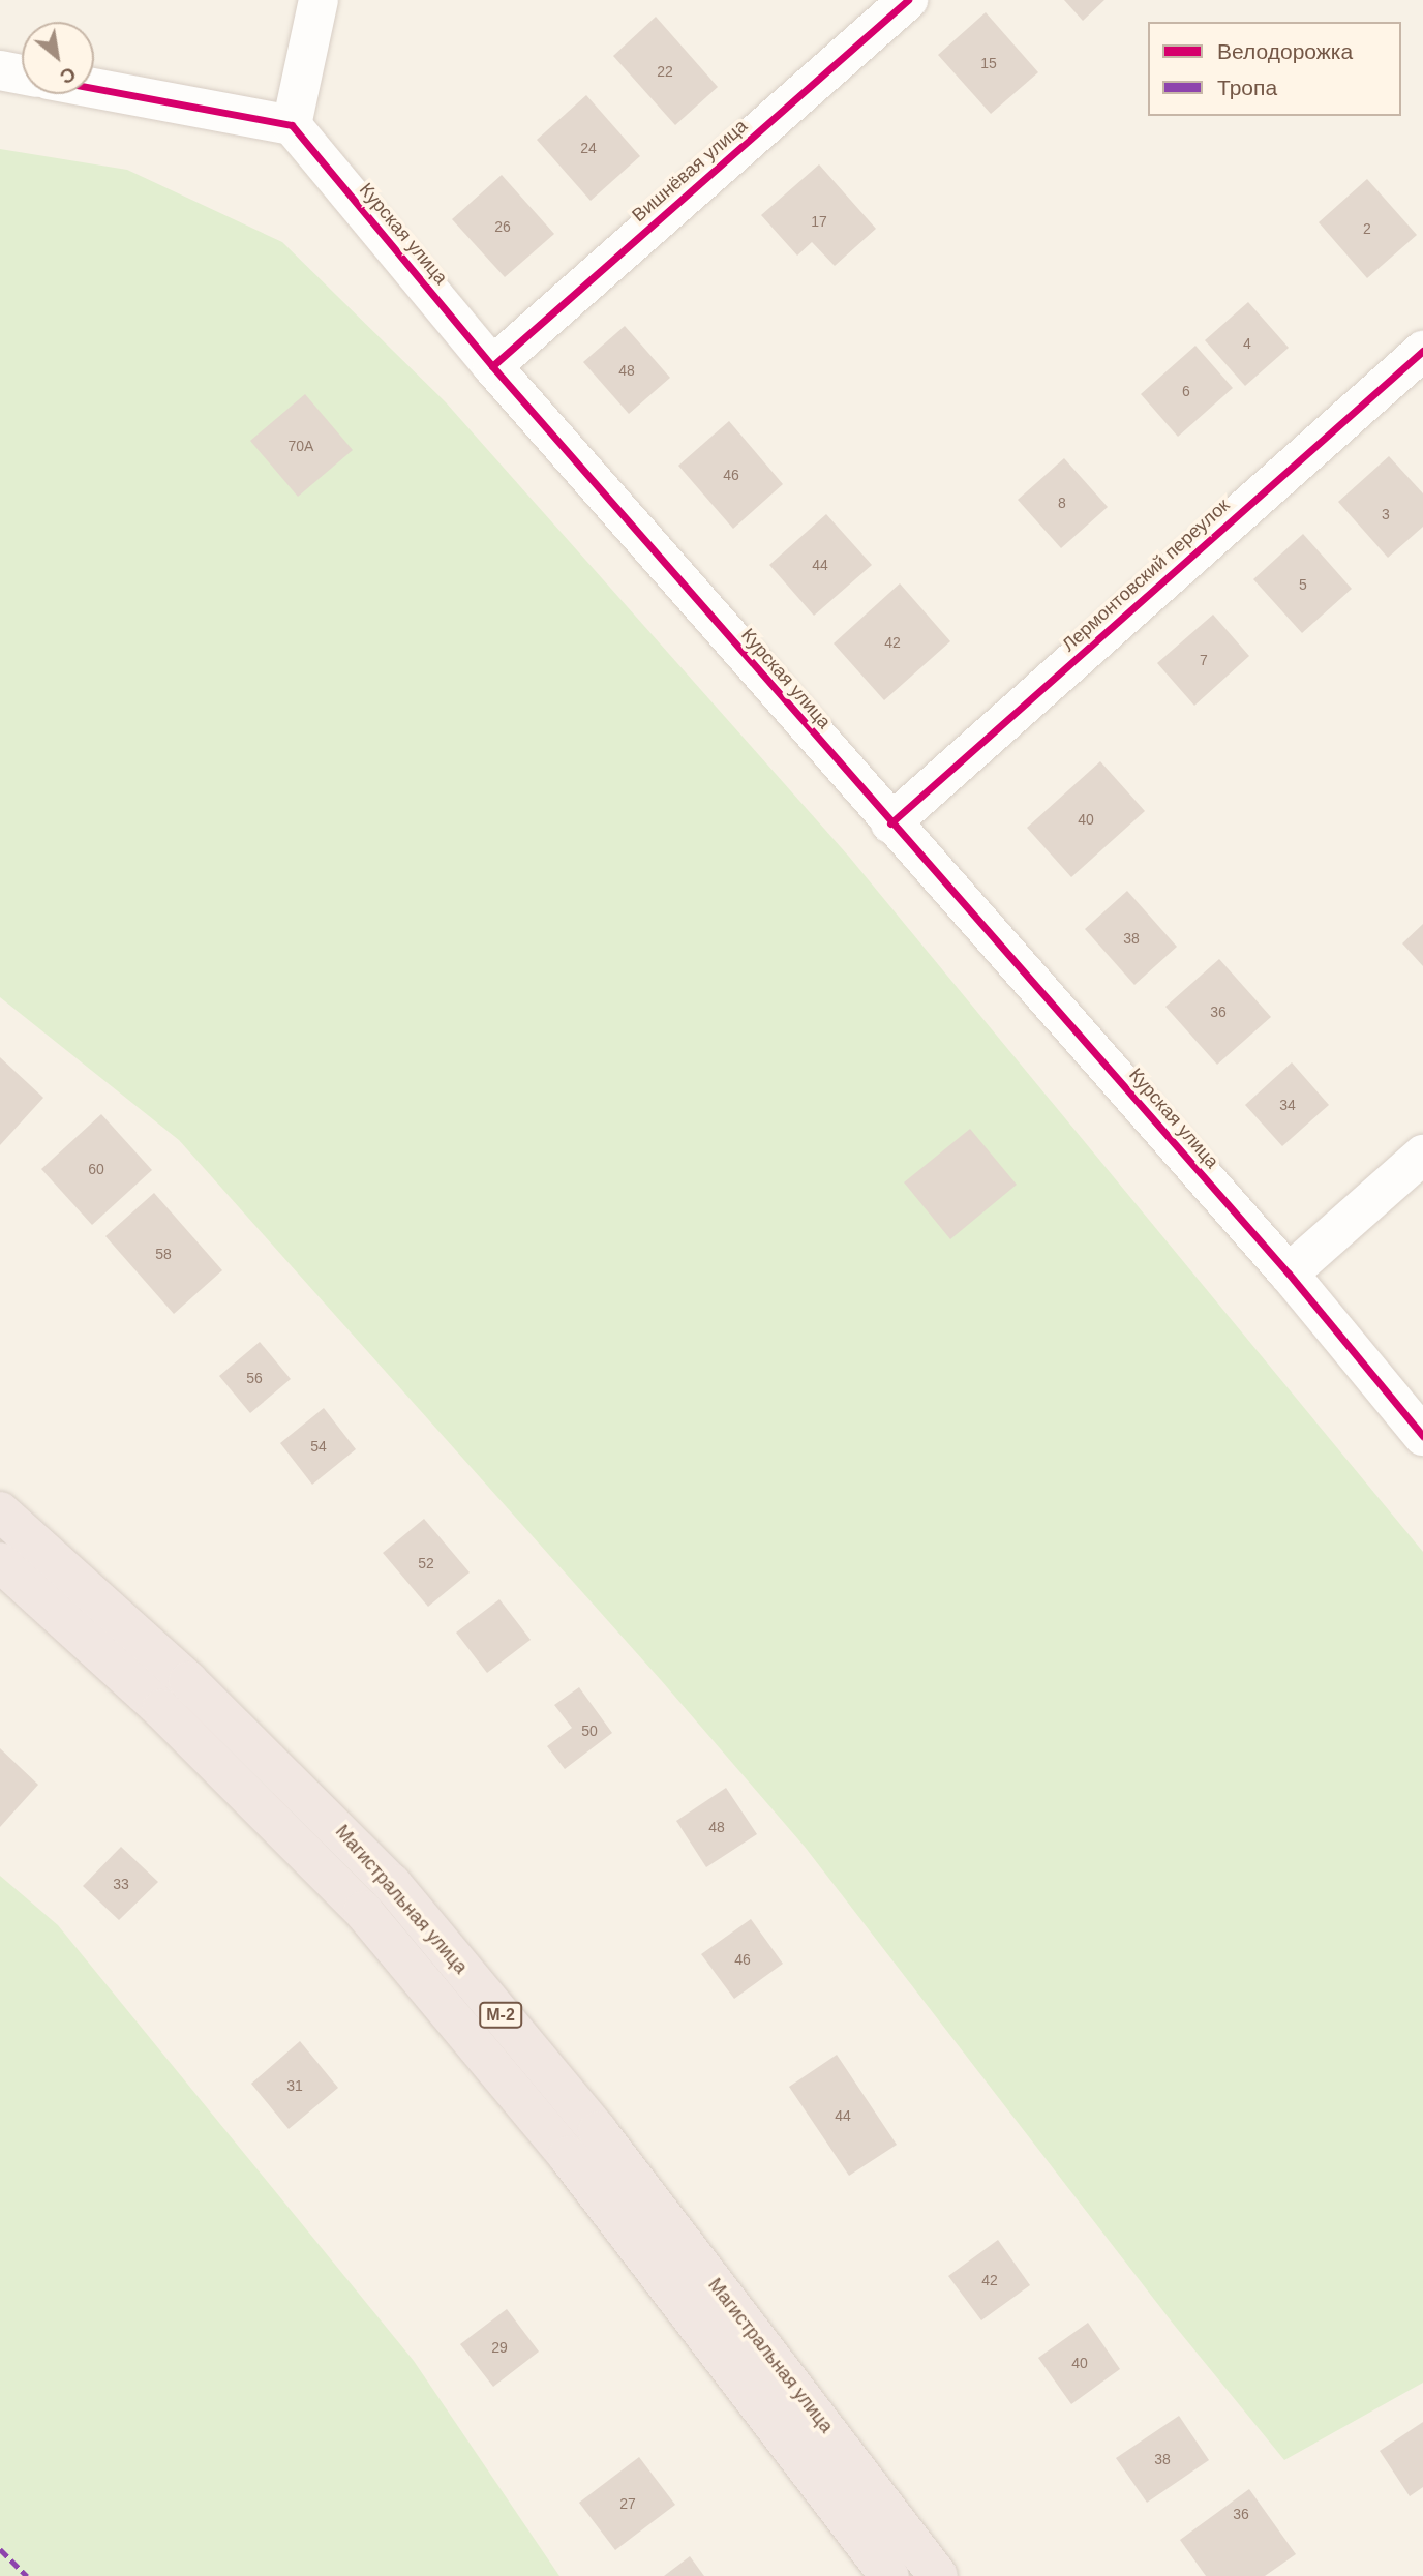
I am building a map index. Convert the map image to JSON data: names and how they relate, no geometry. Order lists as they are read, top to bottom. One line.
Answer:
{"streets":{"highway":["Магистральная улица","М-2"],"street":["Вишнёвая улица","Курская улица","Лермонтовский переулок"]},"crossings":[["Вишнёвая улица","Курская улица"],["Курская улица","Лермонтовский переулок"]],"house_numbers":["15","22","24","17","26","2","4","48","6","70А","46","8","3","44","5","42","7","40","38","36","34","60","58","56","54","52","50","48","33","46","31","44","42","29","40","38","27","36"],"legend":["Велодорожка","Тропа"],"north":"bottom right"}
